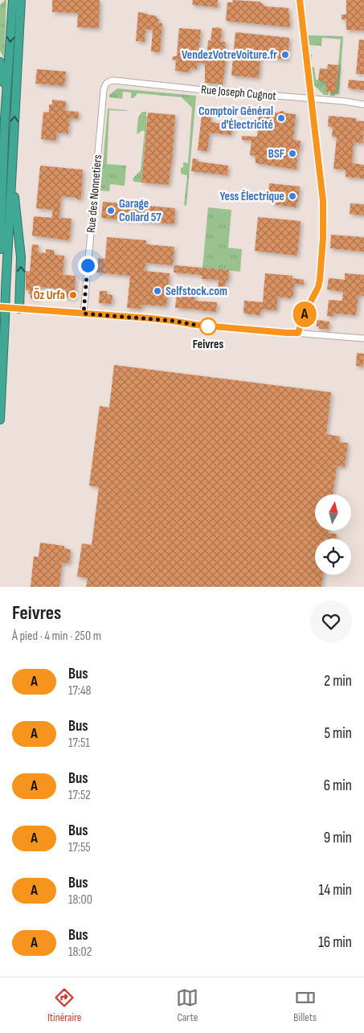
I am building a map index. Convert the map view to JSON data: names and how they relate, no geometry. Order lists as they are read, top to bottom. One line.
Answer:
{"streets":{"street":["Rue Joseph Cugnot","Rue des Nonnetiers"]},"crossings":[["Rue Joseph Cugnot","Rue des Nonnetiers"]],"places":["VendezVotreVoiture.fr","Comptoir Général d'Électricité","BSF","Yess Électrique","Garage Collard 57","Selfstock.com","Öz Urfa","Feivres"],"lines":["bus line A"],"north":"top","page":{"on_map":"A","heading":["Feivres","À pied · 4 min · 250 m"],"list":[{"mark":"A","name":"Bus","note":"17:48","value":"2 min"},{"mark":"A","name":"Bus","note":"17:51","value":"5 min"},{"mark":"A","name":"Bus","note":"17:52","value":"6 min"},{"mark":"A","name":"Bus","note":"17:55","value":"9 min"},{"mark":"A","name":"Bus","note":"18:00","value":"14 min"},{"mark":"A","name":"Bus","note":"18:02","value":"16 min"}],"tabs":["Itinéraire","Carte","Billets"]}}
